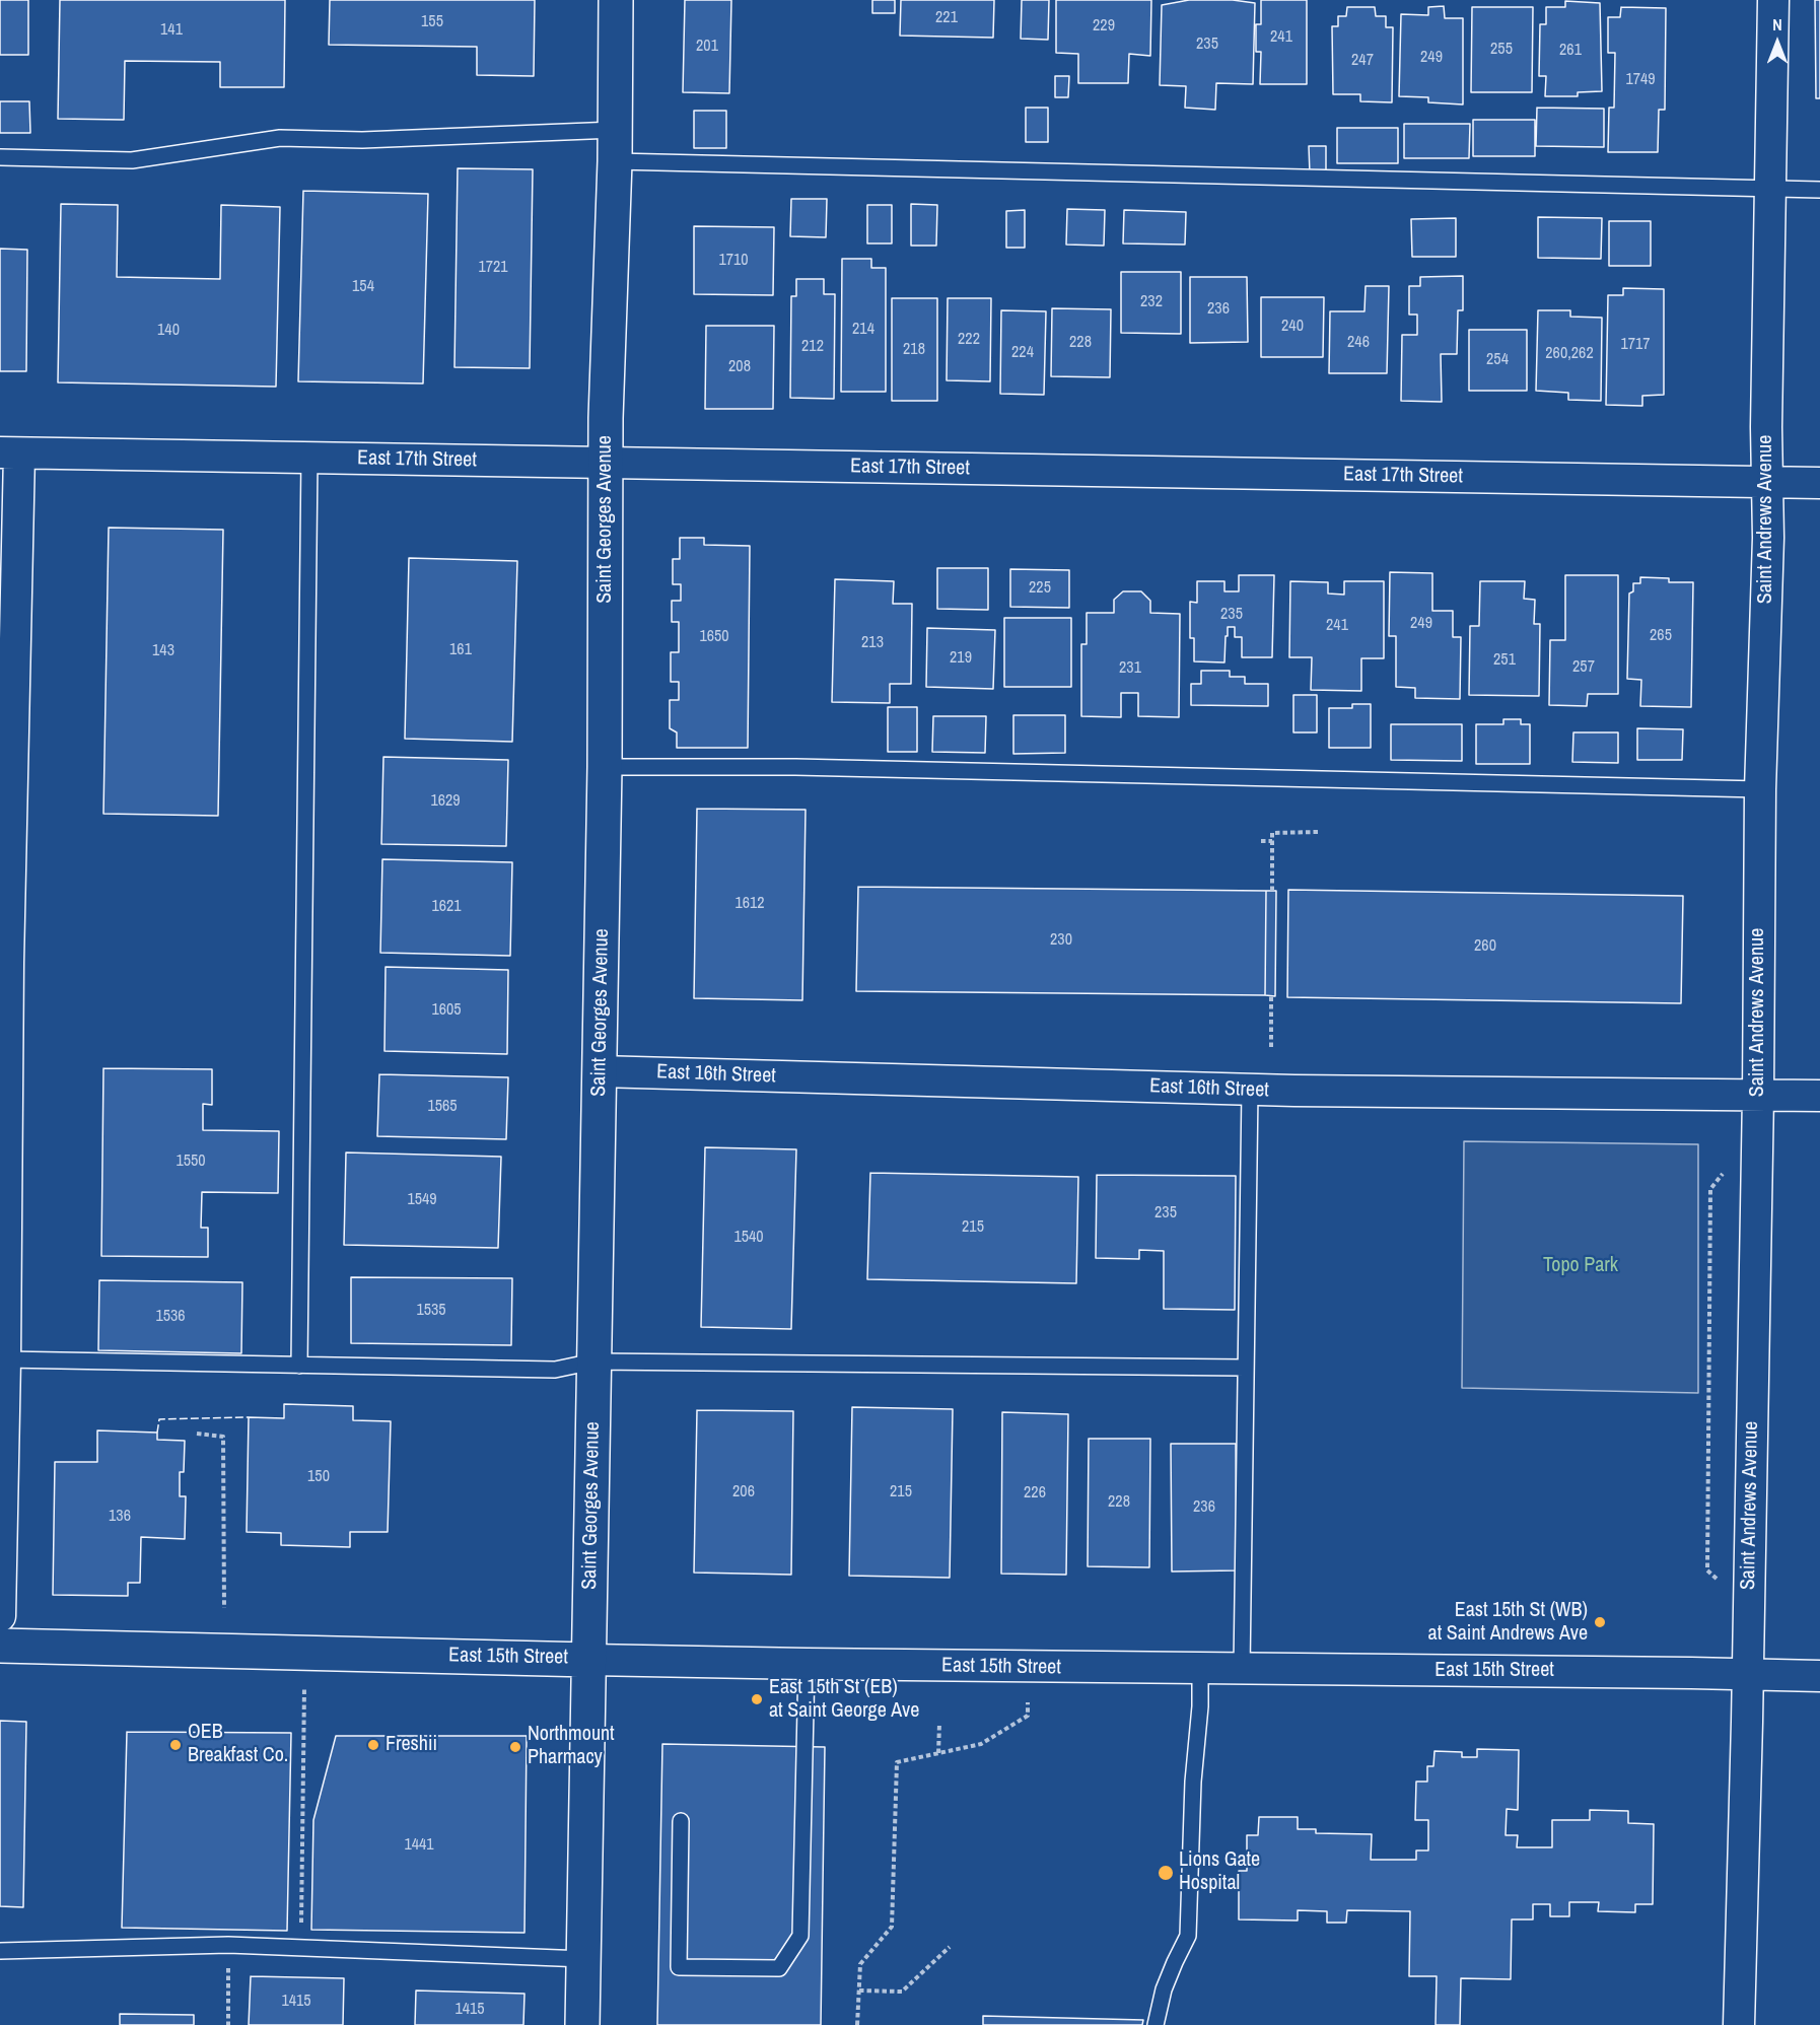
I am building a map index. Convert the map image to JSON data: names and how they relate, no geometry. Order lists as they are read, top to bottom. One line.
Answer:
{"streets":{"street":["East 17th Street","Saint Georges Avenue","Saint Andrews Avenue","East 16th Street","East 15th Street"]},"crossings":[["East 17th Street","Saint Georges Avenue"],["East 17th Street","Saint Andrews Avenue"],["Saint Georges Avenue","East 16th Street"],["Saint Georges Avenue","East 15th Street"],["Saint Andrews Avenue","East 16th Street"],["Saint Andrews Avenue","East 15th Street"]],"parks":["Topo Park"],"places":["East 15th St (WB) at Saint Andrews Ave","East 15th St (EB) at Saint George Ave","OEB Breakfast Co.","Freshii","Northmount Pharmacy","Lions Gate Hospital"],"house_numbers":["221","155","229","141","241","235","201","255","261","249","247","1749","1710","1721","154","232","236","240","214","140","222","228","246","1717","212","218","224","260,262","254","208","225","235","249","241","265","1650","213","161","143","219","251","257","231","1629","1612","1621","230","260","1605","1565","1550","1549","235","215","1540","1535","1536","150","206","215","226","228","236","136","1441","1415","1415"],"north":"top"}
